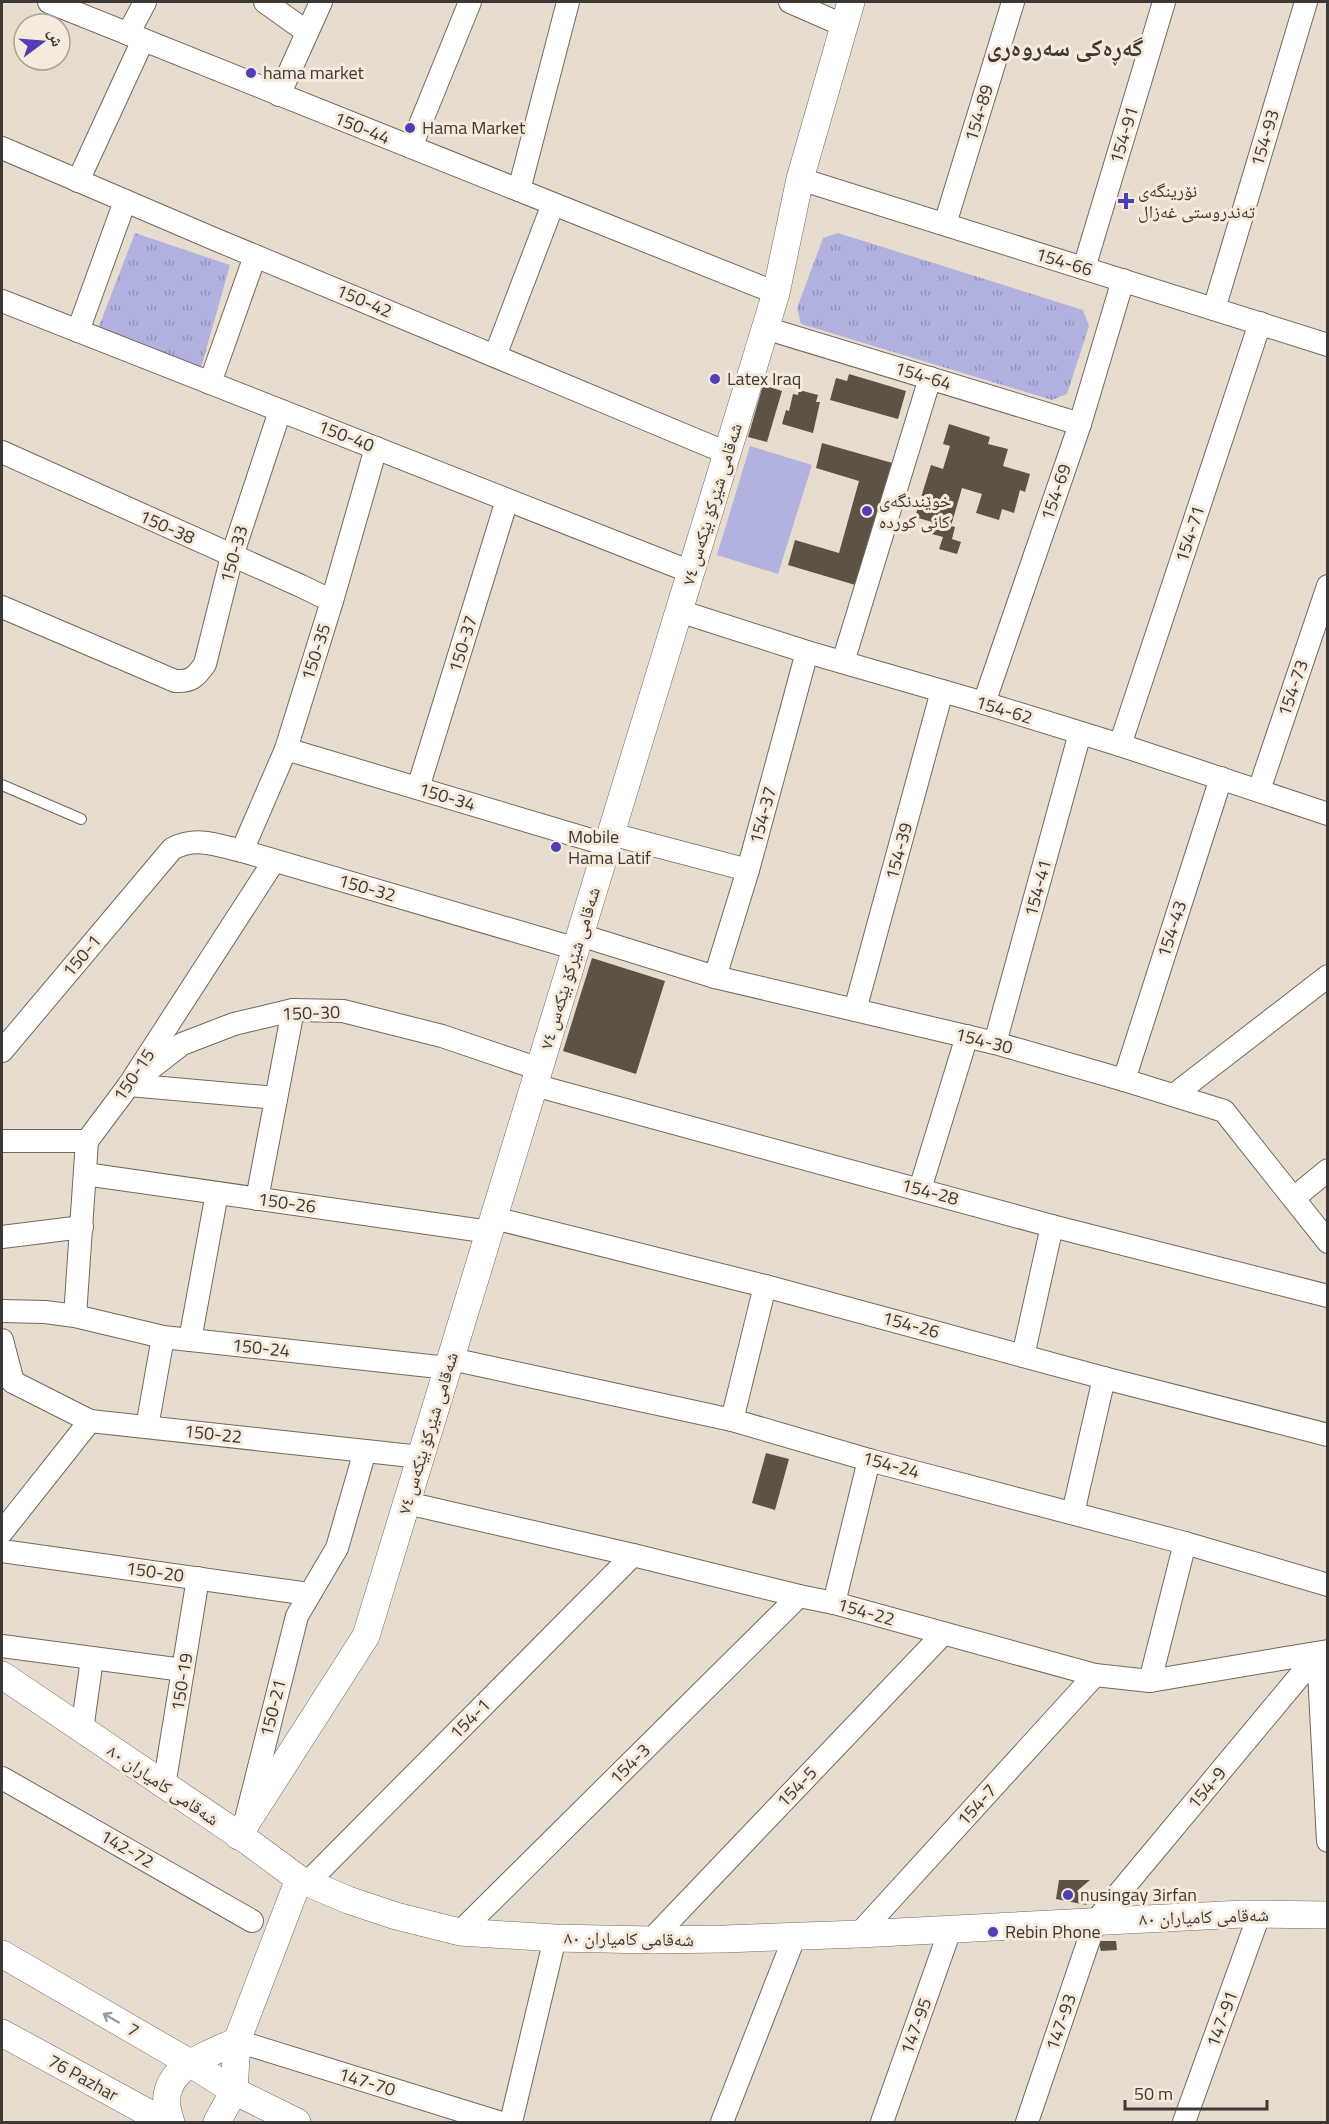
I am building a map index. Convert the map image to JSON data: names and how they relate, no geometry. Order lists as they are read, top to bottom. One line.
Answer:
{"streets":{"street":["154-89","150-44","154-91","154-93","154-66","150-42","154-64","150-40","154-69","شەقامی شێرکۆ بێکەس ٧٤","150-38","154-71","150-33","150-37","150-35","154-73","154-62","150-34","154-37","154-39","150-32","154-41","154-43","150-1","150-30","154-30","150-15","154-28","150-26","154-26","150-24","150-22","154-24","150-20","154-22","150-19","150-21","154-1","154-3","شەقامی کامیاران ٨٠","154-5","154-9","154-7","142-72","147-91","147-93","147-95","7","76 Pazhar","147-70"]},"crossings":[["154-89","154-66"],["150-44","شەقامی شێرکۆ بێکەس ٧٤"],["154-91","154-66"],["154-93","154-66"],["154-66","154-69"],["154-66","شەقامی شێرکۆ بێکەس ٧٤"],["154-66","154-71"],["150-42","شەقامی شێرکۆ بێکەس ٧٤"],["154-64","154-69"],["154-64","شەقامی شێرکۆ بێکەس ٧٤"],["150-40","شەقامی شێرکۆ بێکەس ٧٤"],["150-40","150-33"],["150-40","150-37"],["150-40","150-35"],["154-69","154-62"],["شەقامی شێرکۆ بێکەس ٧٤","154-62"],["شەقامی شێرکۆ بێکەس ٧٤","150-34"],["شەقامی شێرکۆ بێکەس ٧٤","150-32"],["شەقامی شێرکۆ بێکەس ٧٤","150-30"],["شەقامی شێرکۆ بێکەس ٧٤","154-30"],["شەقامی شێرکۆ بێکەس ٧٤","154-28"],["شەقامی شێرکۆ بێکەس ٧٤","150-26"],["شەقامی شێرکۆ بێکەس ٧٤","154-26"],["شەقامی شێرکۆ بێکەس ٧٤","150-24"],["شەقامی شێرکۆ بێکەس ٧٤","150-22"],["شەقامی شێرکۆ بێکەس ٧٤","154-24"],["شەقامی شێرکۆ بێکەس ٧٤","154-22"],["شەقامی شێرکۆ بێکەس ٧٤","150-21"],["شەقامی شێرکۆ بێکەس ٧٤","شەقامی کامیاران ٨٠"],["150-38","150-33"],["150-38","150-35"],["154-71","154-62"],["150-37","150-34"],["150-35","150-34"],["150-35","150-32"],["154-73","154-62"],["154-62","154-37"],["154-62","154-39"],["154-62","154-41"],["154-62","154-43"],["150-34","154-37"],["154-37","154-30"],["154-39","154-30"],["150-32","150-1"],["150-32","154-30"],["150-32","150-15"],["154-41","154-30"],["154-43","154-30"],["150-30","150-15"],["150-30","154-28"],["150-26","154-26"],["150-24","154-24"],["150-22","150-21"],["150-20","150-19"],["150-20","150-21"],["154-22","154-1"],["154-22","154-3"],["154-22","154-5"],["154-22","154-9"],["154-22","154-7"],["150-19","شەقامی کامیاران ٨٠"],["150-21","شەقامی کامیاران ٨٠"],["154-1","شەقامی کامیاران ٨٠"],["154-3","شەقامی کامیاران ٨٠"],["شەقامی کامیاران ٨٠","154-5"],["شەقامی کامیاران ٨٠","154-9"],["شەقامی کامیاران ٨٠","154-7"],["شەقامی کامیاران ٨٠","147-91"],["شەقامی کامیاران ٨٠","147-93"],["شەقامی کامیاران ٨٠","147-95"],["154-9","147-93"]],"one_way":["7"],"districts":["گەڕەکی سەروەری"],"places":{"other":["hama market","Hama Market","Latex Iraq","خوێندنگەی کانی کوردە","Mobile Hama Latif","nusingay 3irfan","Rebin Phone"],"health":["نۆرینگەی تەندروستی غەزال"]},"scale_bar":"50 m","north":"right"}
